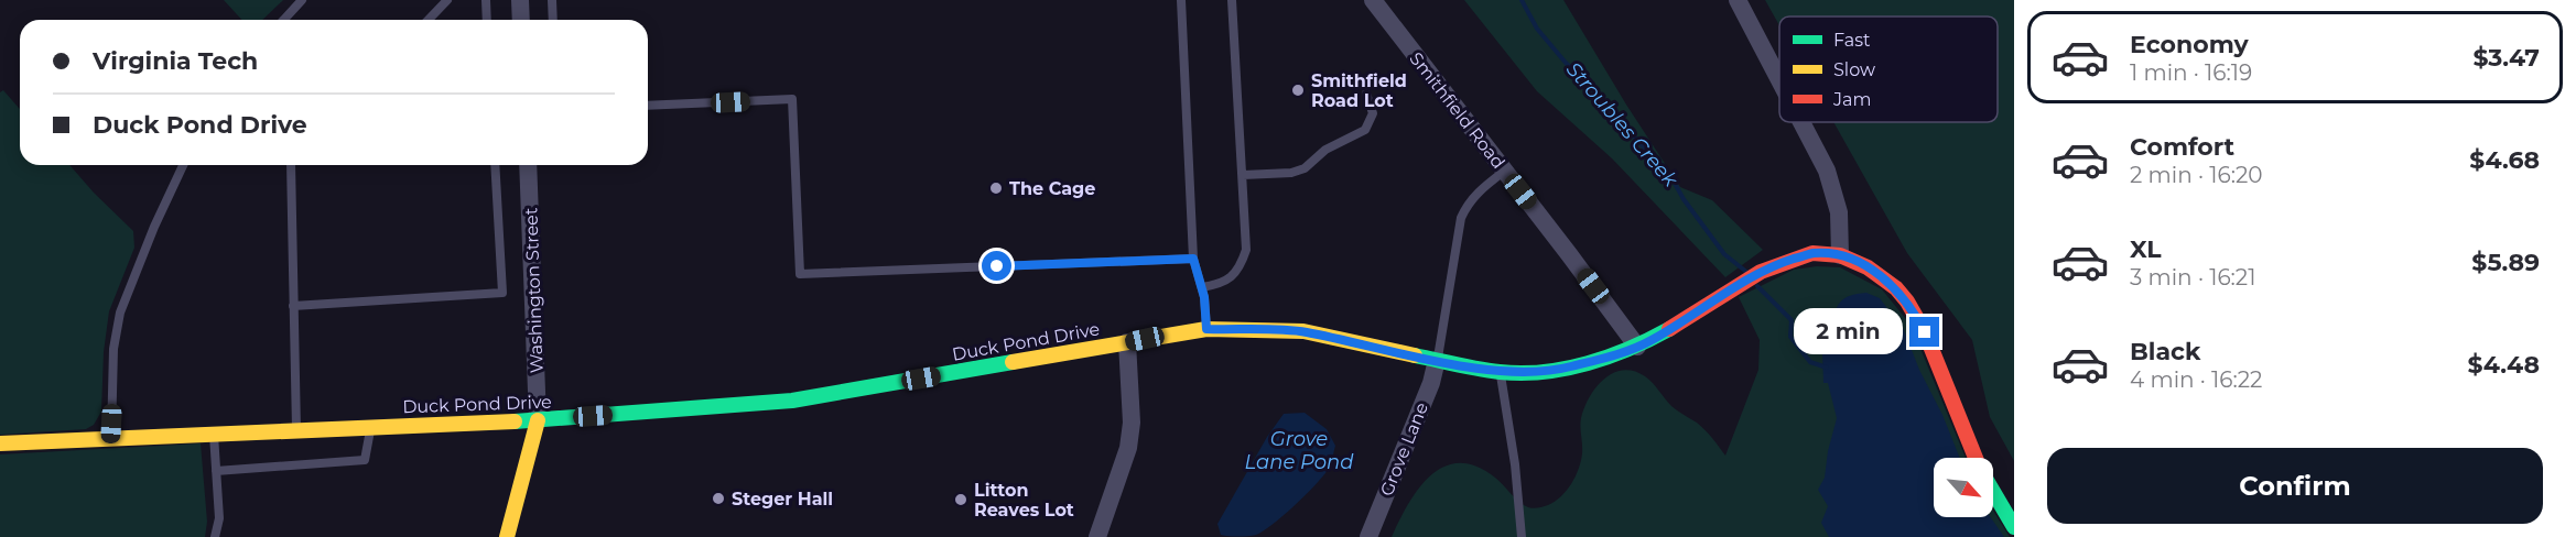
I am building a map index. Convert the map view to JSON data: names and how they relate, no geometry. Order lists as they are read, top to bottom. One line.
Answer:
{"streets":{"street":["Smithfield Road","Washington Street","Duck Pond Drive","Grove Lane"]},"crossings":[["Smithfield Road","Duck Pond Drive"],["Washington Street","Duck Pond Drive"],["Duck Pond Drive","Grove Lane"]],"water":["Stroubles Creek","Grove Lane Pond"],"places":["Smithfield Road Lot","The Cage","Steger Hall","Litton Reaves Lot"],"legend":["Fast","Slow","Jam"],"north":"bottom right","page":{"list":[{"name":"Economy","note":"1 min · 16:19","value":"$3.47"},{"name":"Comfort","note":"2 min · 16:20","value":"$4.68"},{"name":"XL","note":"3 min · 16:21","value":"$5.89"},{"name":"Black","note":"4 min · 16:22","value":"$4.48"}],"banner":["Virginia Tech","Duck Pond Drive"],"bubble":"2 min","buttons":"Confirm"}}
